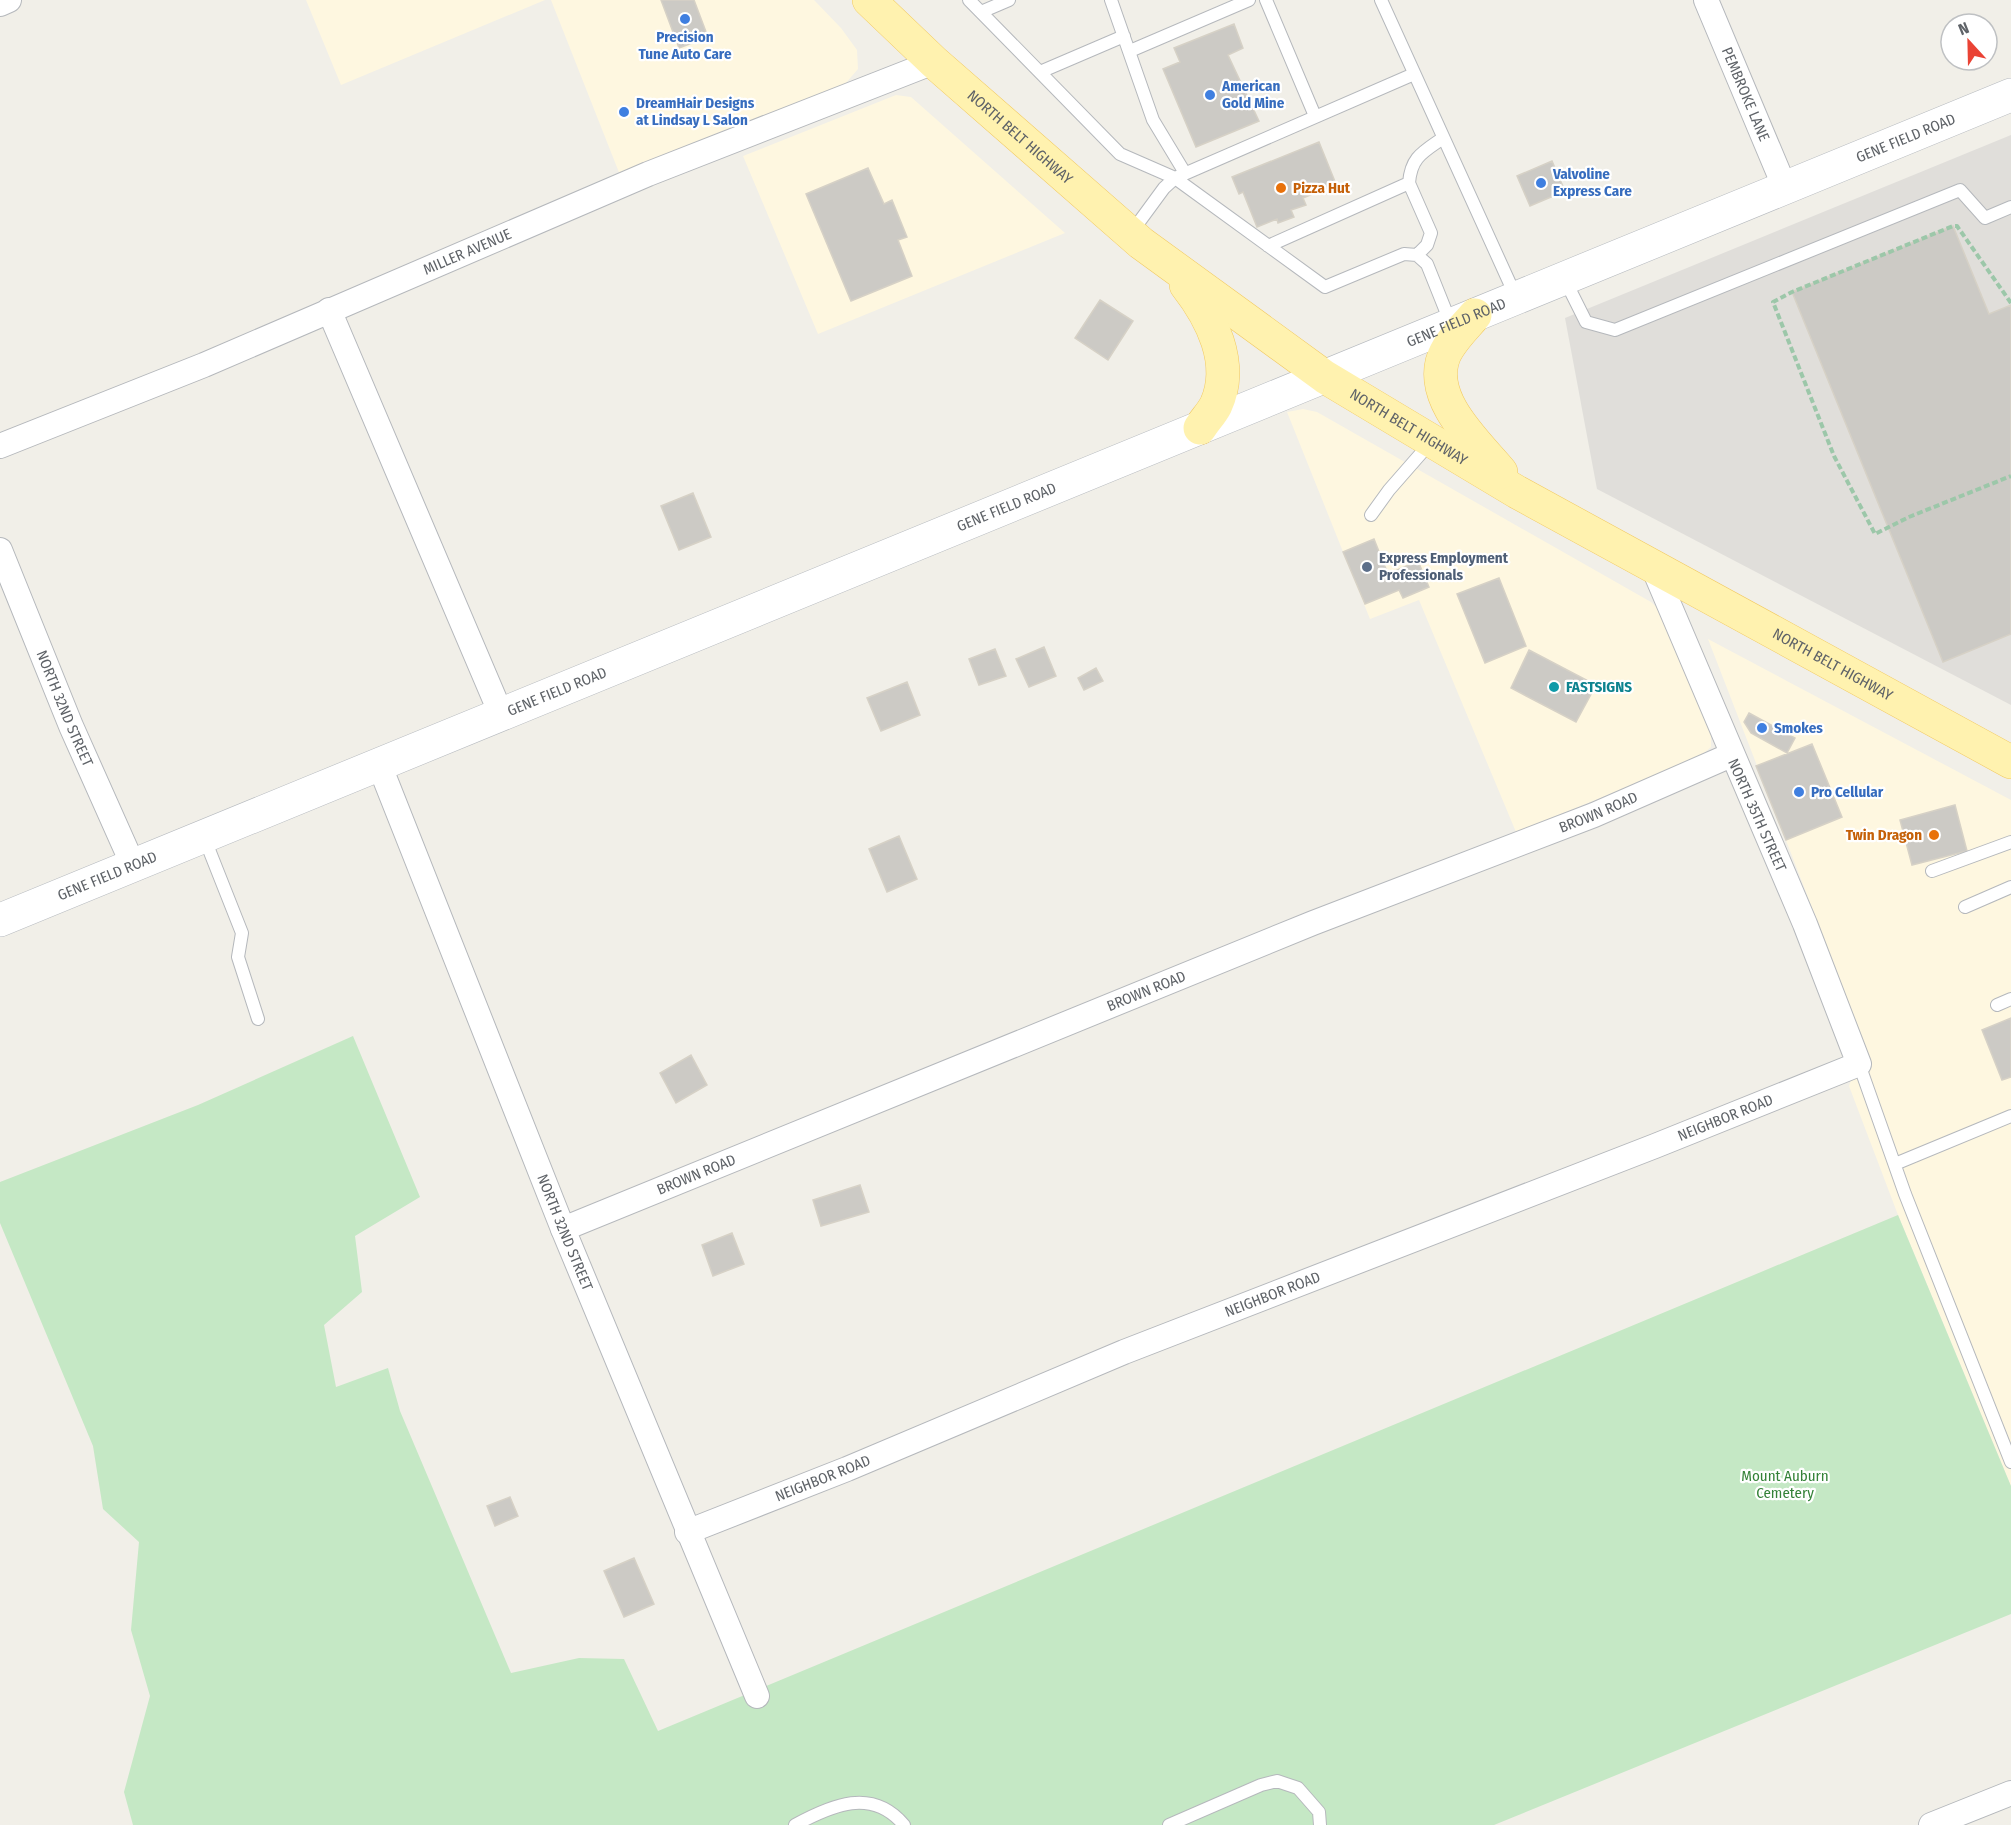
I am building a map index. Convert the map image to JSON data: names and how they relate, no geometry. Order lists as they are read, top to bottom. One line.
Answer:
{"streets":{"main road":["NORTH BELT HIGHWAY"],"street":["PEMBROKE LANE","GENE FIELD ROAD","MILLER AVENUE","NORTH 32ND STREET","BROWN ROAD","NORTH 35TH STREET","NEIGHBOR ROAD"]},"crossings":[["PEMBROKE LANE","GENE FIELD ROAD"],["NORTH BELT HIGHWAY","GENE FIELD ROAD"],["NORTH BELT HIGHWAY","MILLER AVENUE"],["NORTH BELT HIGHWAY","NORTH 35TH STREET"],["GENE FIELD ROAD","NORTH 32ND STREET"],["NORTH 32ND STREET","BROWN ROAD"],["NORTH 32ND STREET","NEIGHBOR ROAD"],["BROWN ROAD","NORTH 35TH STREET"],["NORTH 35TH STREET","NEIGHBOR ROAD"]],"parks":["Mount Auburn Cemetery"],"places":["Precision Tune Auto Care","American Gold Mine","DreamHair Designs at Lindsay L Salon","Valvoline Express Care","Pizza Hut","Express Employment Professionals","FASTSIGNS","Smokes","Pro Cellular","Twin Dragon"],"north":"top"}
